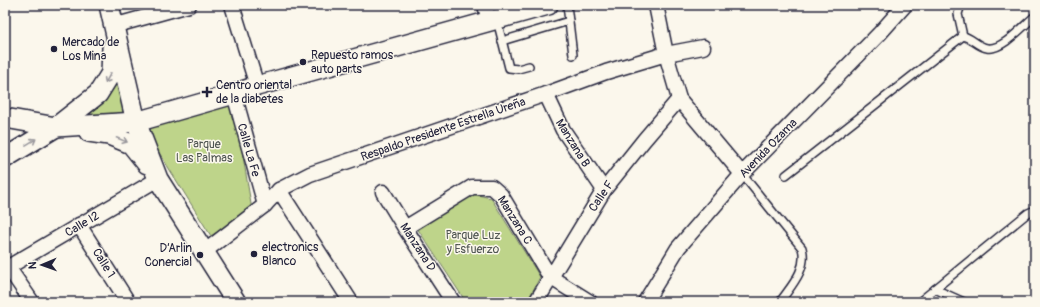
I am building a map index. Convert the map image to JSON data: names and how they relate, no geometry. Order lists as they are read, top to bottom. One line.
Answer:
{"streets":{"street":["Respaldo Presidente Estrella Ureña","Manzana B","Avenida Ozama","Calle La Fe","Calle F","Manzana C","Calle I2","Manzana D","Calle 1"]},"crossings":[["Respaldo Presidente Estrella Ureña","Manzana B"],["Respaldo Presidente Estrella Ureña","Calle La Fe"],["Manzana B","Calle F"],["Calle F","Manzana C"],["Manzana C","Manzana D"],["Calle I2","Calle 1"]],"parks":["Parque Las Palmas","Parque Luz y Esfuerzo"],"places":{"other":["Mercado de Los Mina","Repuesto ramos auto parts","electronics Blanco","D’Arlin Conercial"],"health":["Centro oriental de la diabetes"]},"north":"left"}
